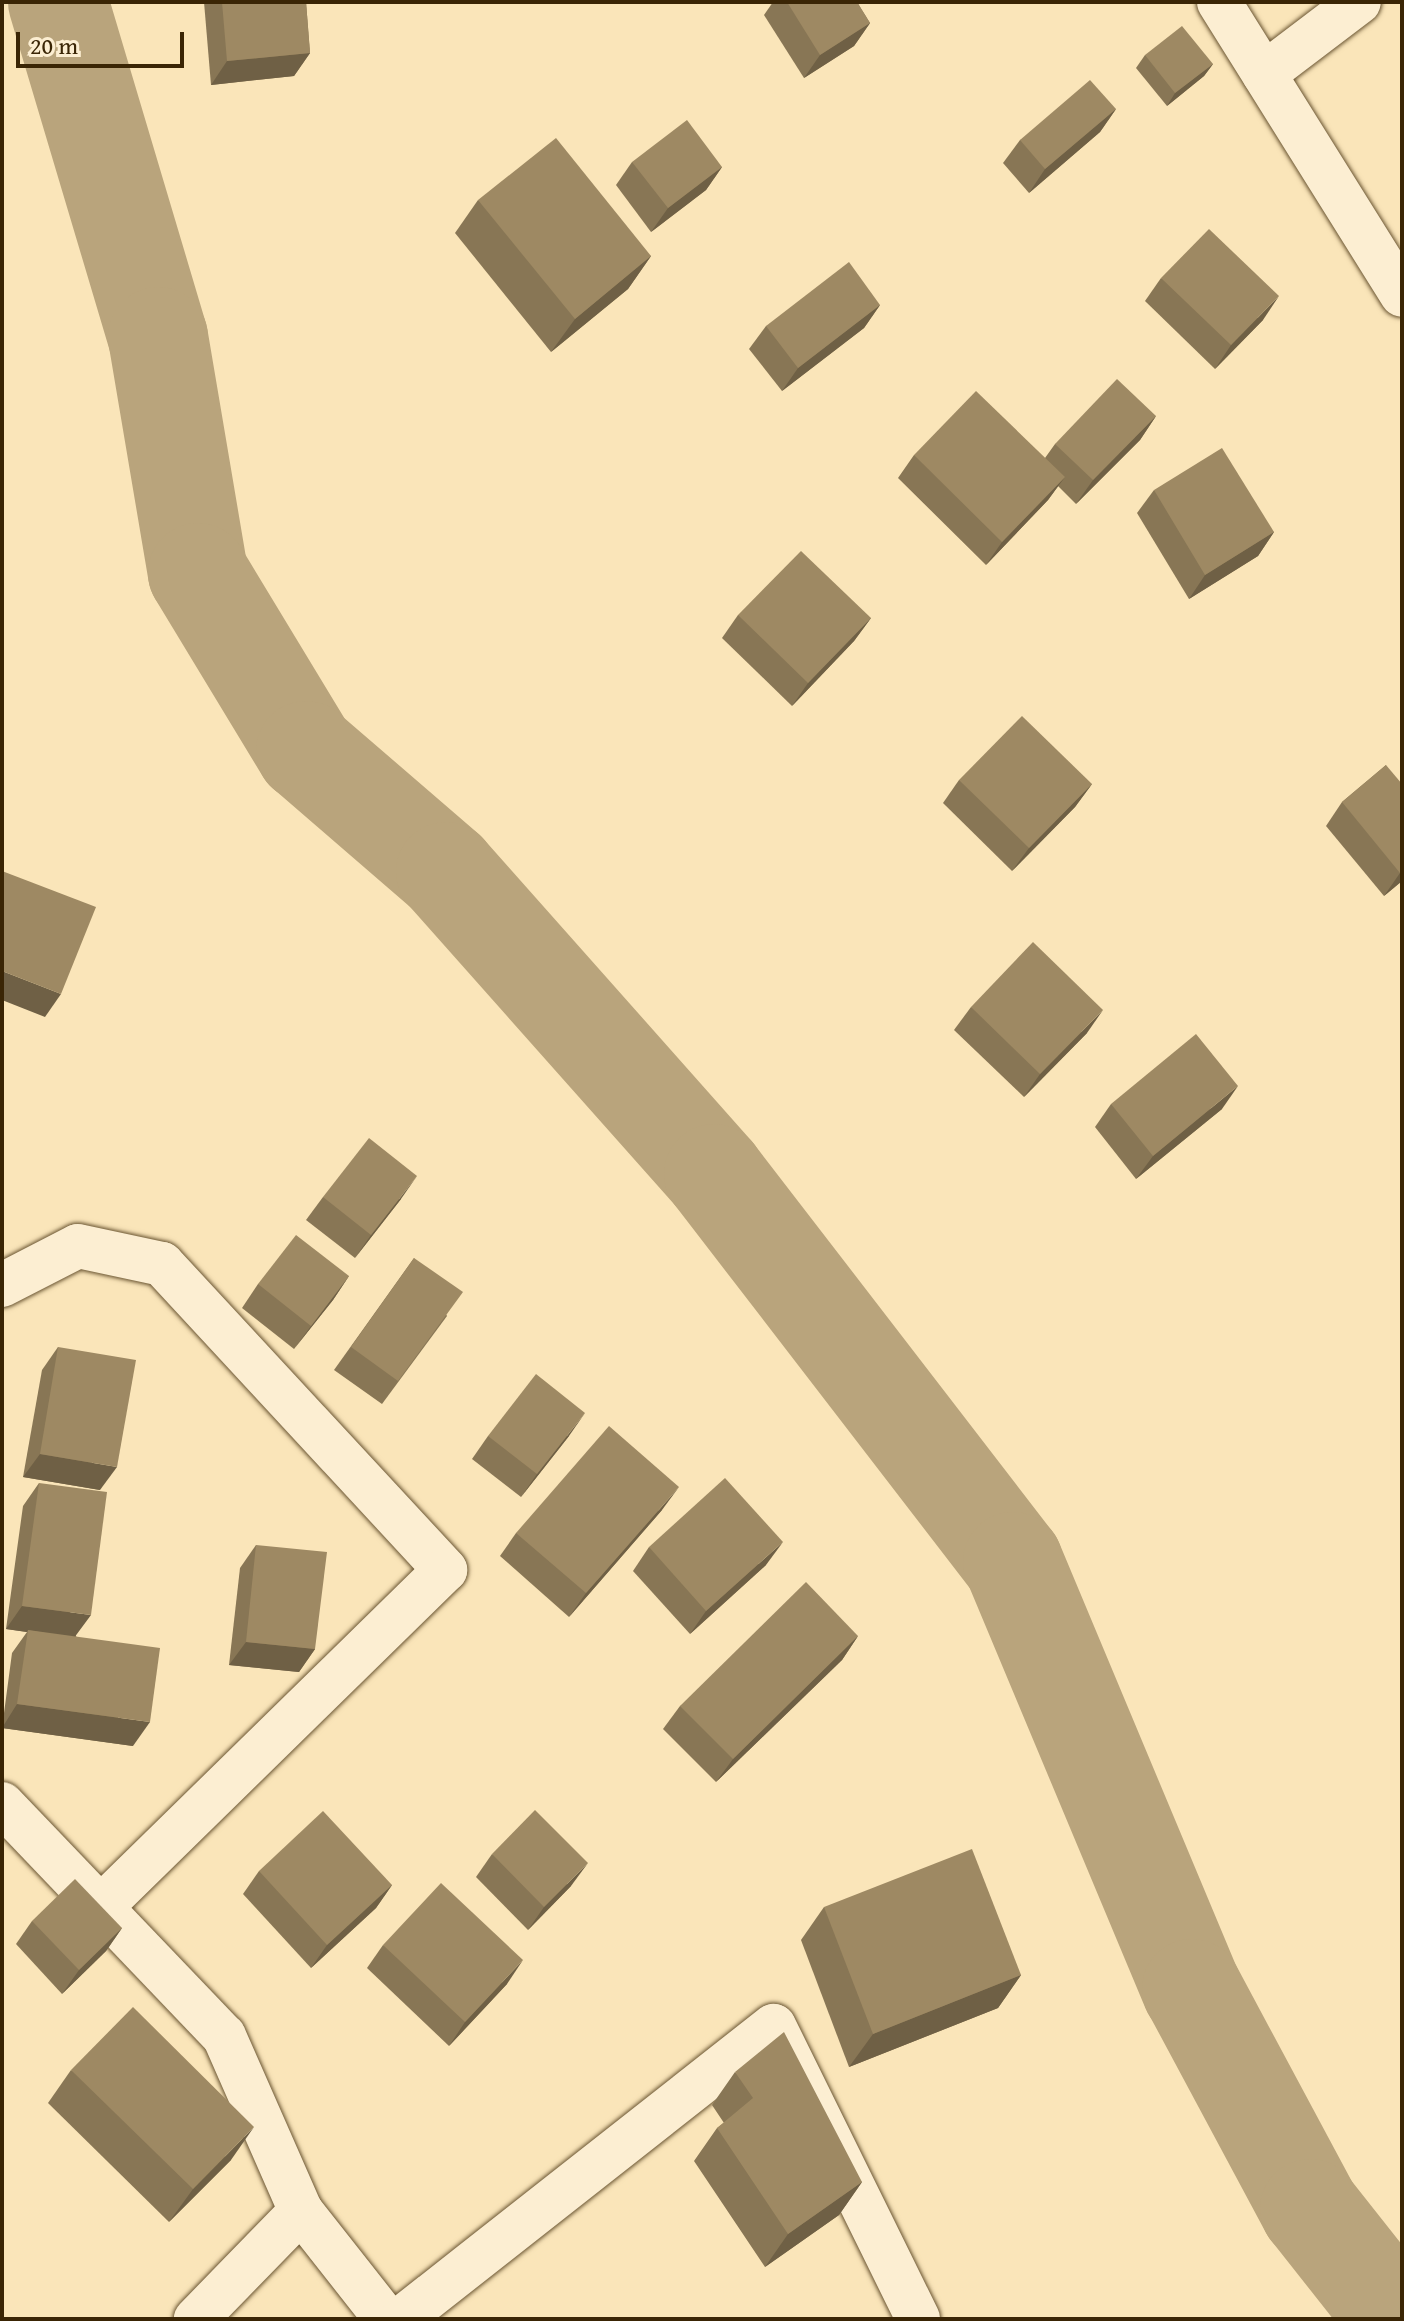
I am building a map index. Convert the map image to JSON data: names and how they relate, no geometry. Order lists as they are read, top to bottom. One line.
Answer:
{"scale_bar":"20 m"}
